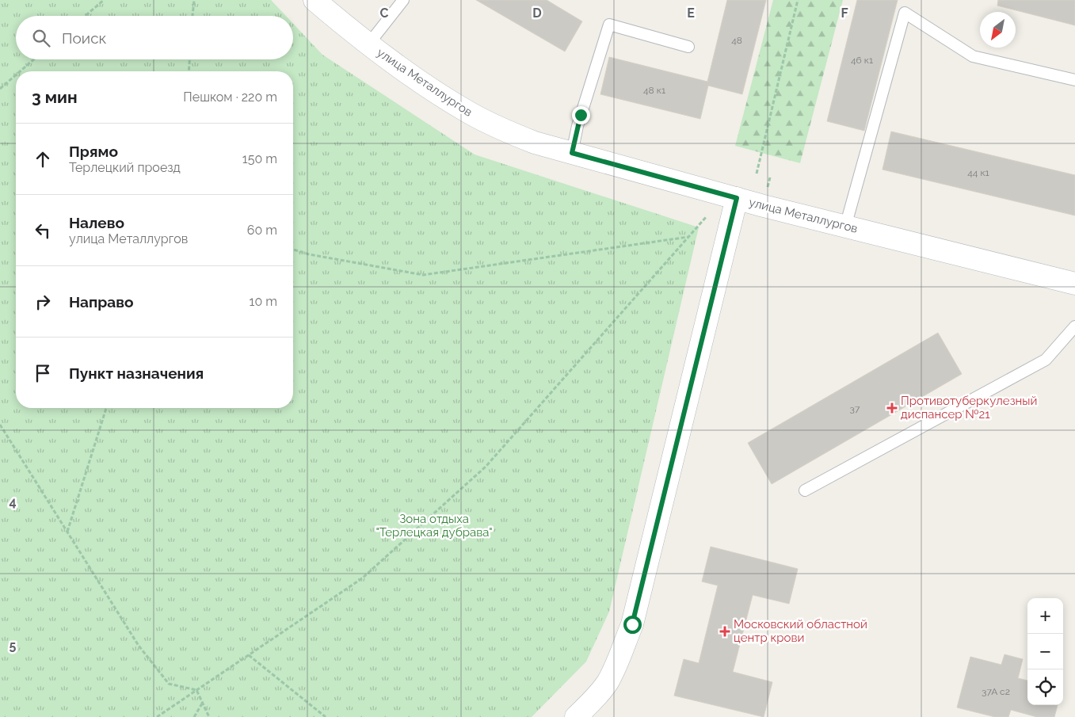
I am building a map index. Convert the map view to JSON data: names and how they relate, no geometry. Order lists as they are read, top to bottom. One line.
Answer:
{"streets":{"street":["улица Металлургов"]},"parks":["Зона отдыха \"Терлецкая дубрава\""],"places":{"health":["Противотуберкулезный диспансер №21","Московский областной центр крови"]},"house_numbers":["48","46 к1","48 к1","44 к1","37","37А с2"],"north":"bottom left","page":{"search":"Поиск","heading":["3 мин","Пешком · 220 m"],"list":[["Прямо","Терлецкий проезд","150 m"],["Налево","улица Металлургов","60 m"],["Направо","10 m"],"Пункт назначения"],"map_buttons":["+","−"]},"grid":{"columns":["C","D","E","F"],"rows":["4","5"]}}
